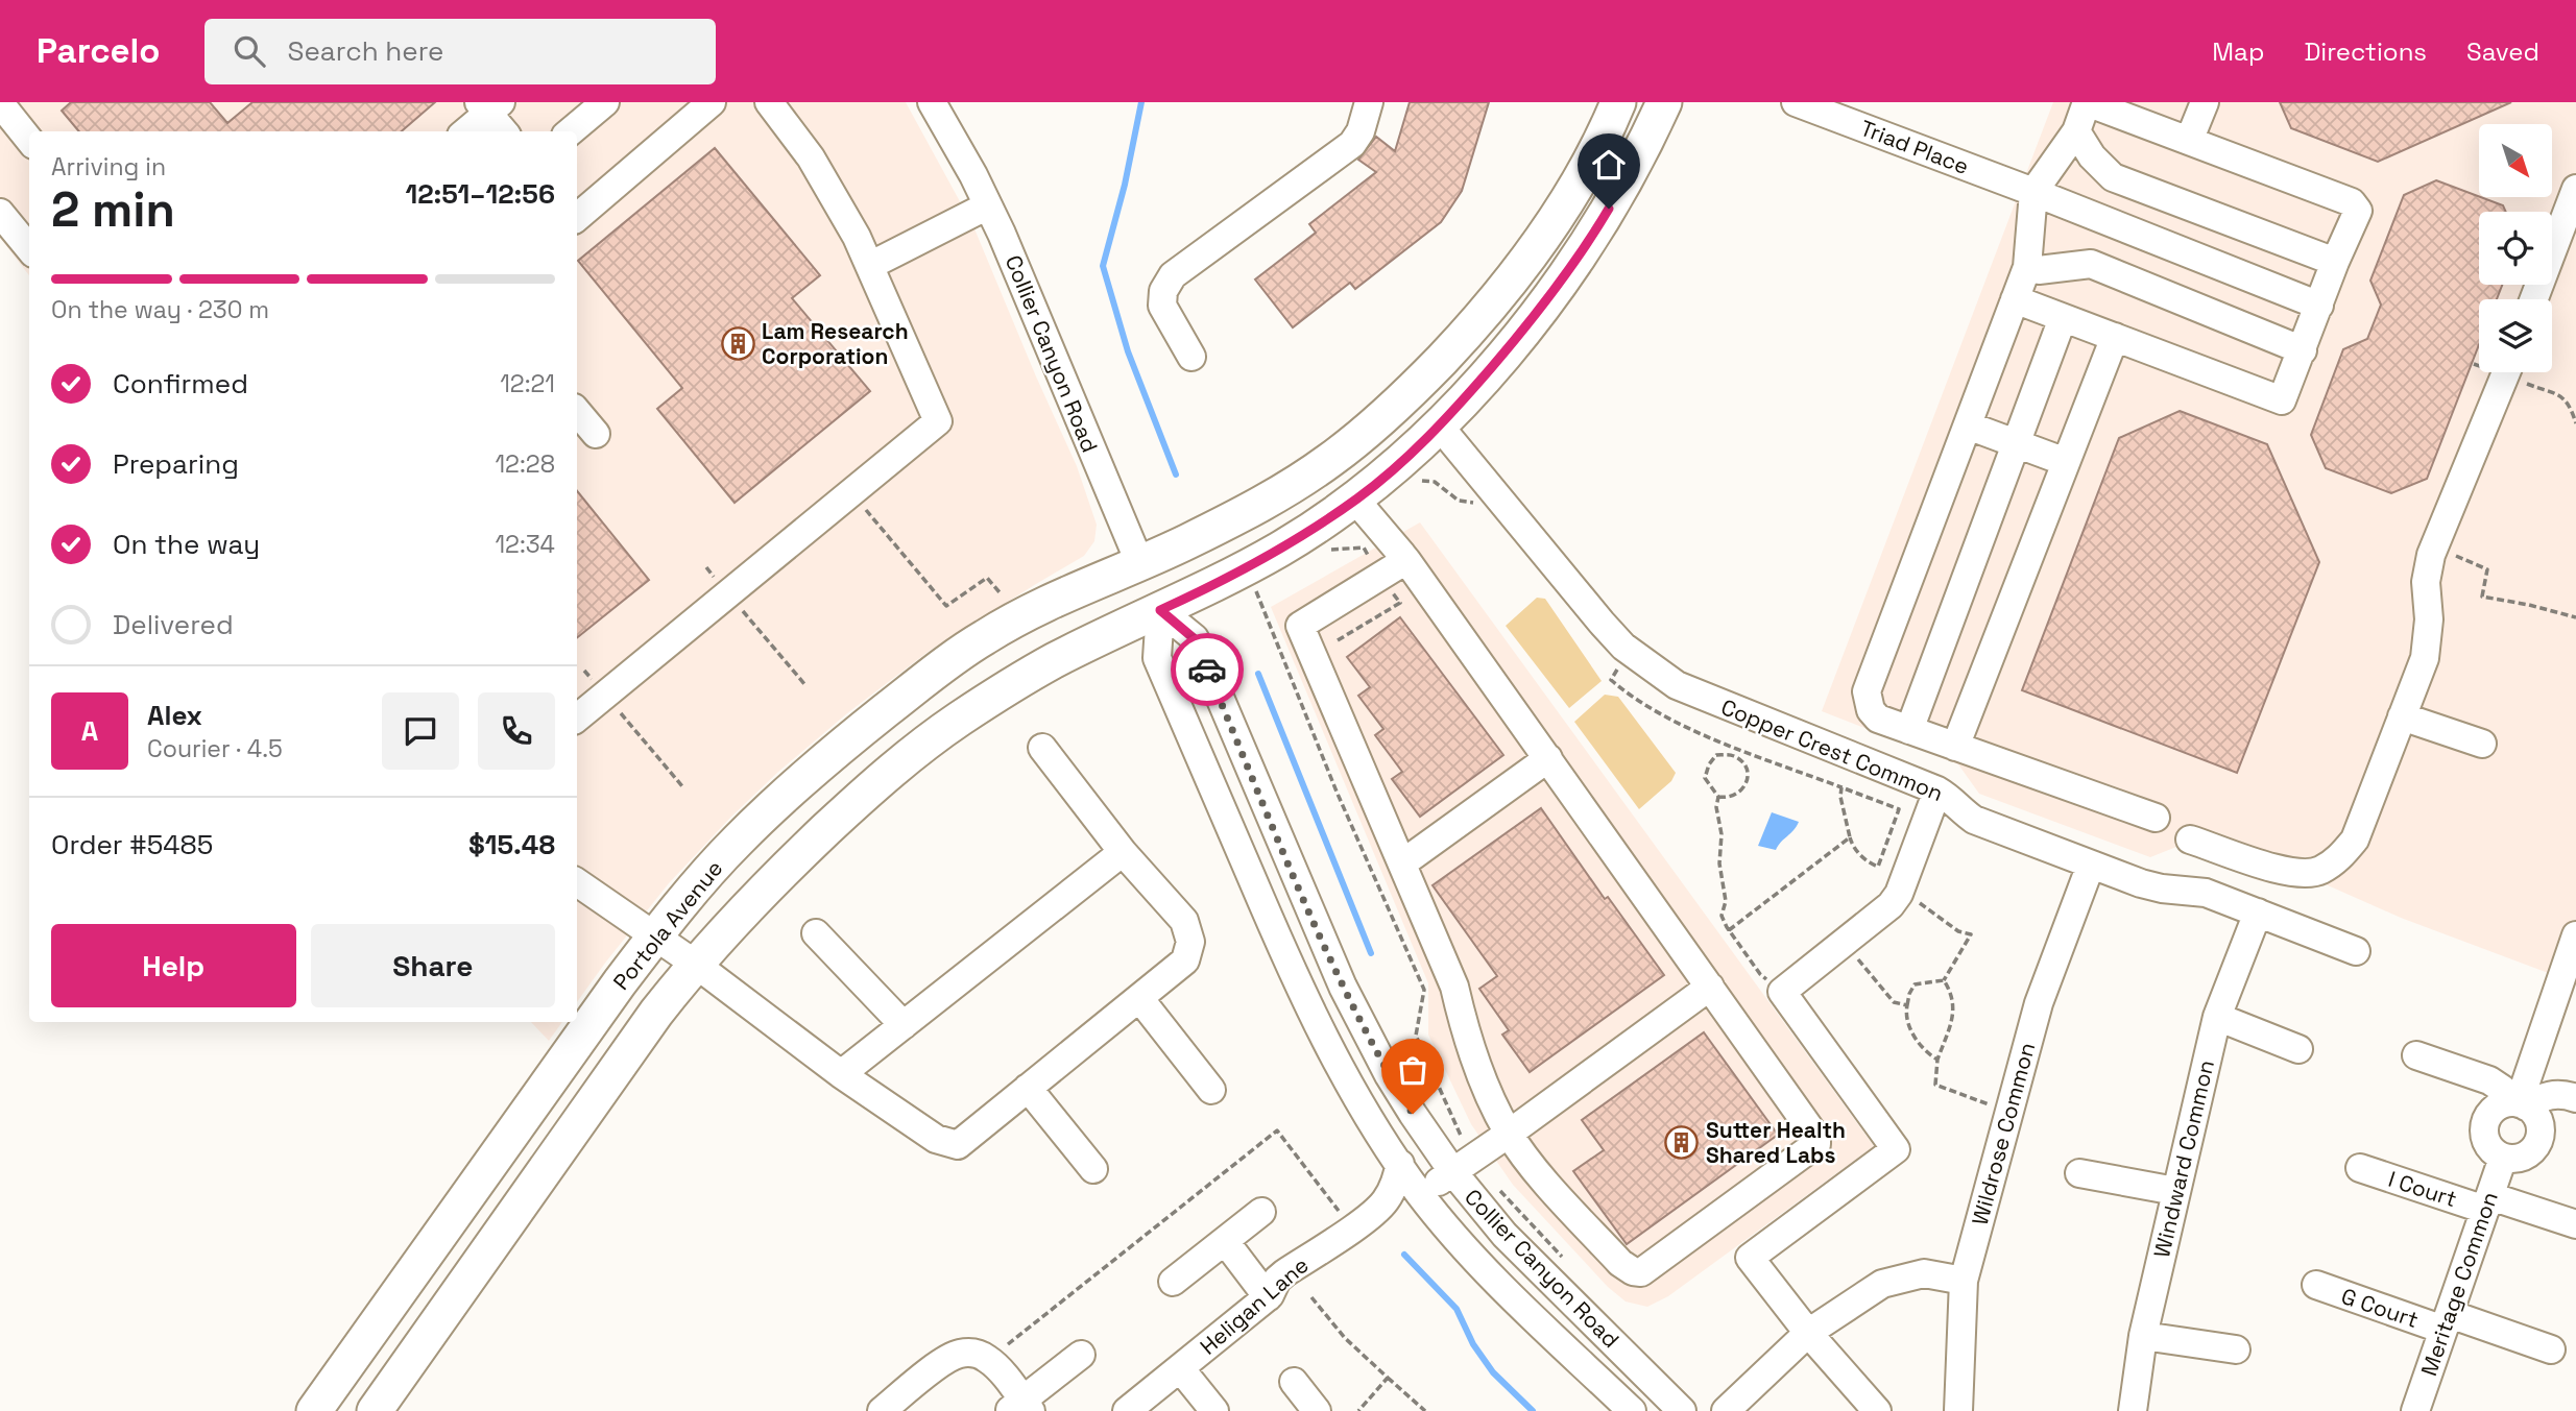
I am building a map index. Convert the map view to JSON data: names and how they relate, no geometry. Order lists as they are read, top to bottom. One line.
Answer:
{"streets":{"main road":["Collier Canyon Road","Portola Avenue"],"street":["Triad Place","Copper Crest Common","Wildrose Common","Windward Common","I Court","Meritage Common","Heligan Lane","G Court"]},"crossings":[["Collier Canyon Road","Portola Avenue"],["Collier Canyon Road","Heligan Lane"],["Copper Crest Common","Portola Avenue"],["Copper Crest Common","Wildrose Common"],["Copper Crest Common","Windward Common"],["I Court","Meritage Common"],["Meritage Common","G Court"]],"places":{"building":["Lam Research Corporation","Sutter Health Shared Labs"]},"north":"bottom right","page":{"header":"Parcelo","search":"Search here","nav":["Map","Directions","Saved"],"heading":["2 min","Arriving in","12:51–12:56"],"panel":["Alex","Courier · 4.5","Order #5485","$15.48"],"bar":"On the way · 230 m","list":[["Confirmed","12:21"],["Preparing","12:28"],["On the way","12:34"],"Delivered"],"round":"A","buttons":["Help","Share"]}}
